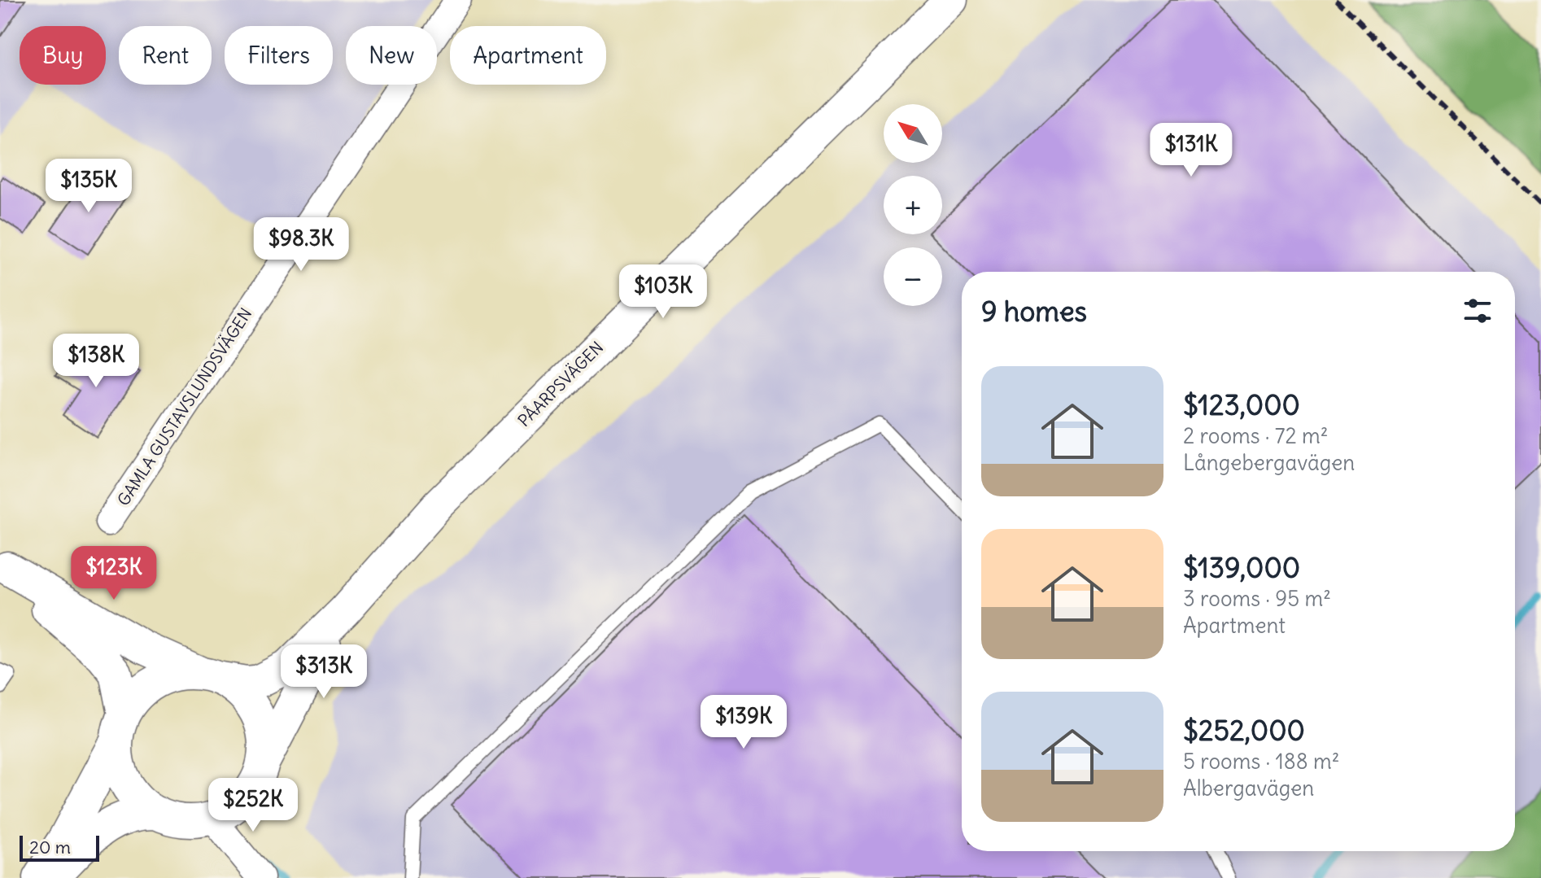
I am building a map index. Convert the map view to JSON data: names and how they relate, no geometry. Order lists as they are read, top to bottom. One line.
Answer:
{"streets":{"street":["PÅARPSVÄGEN","GAMLA GUSTAVSLUNDSVÄGEN"]},"scale_bar":"20 m","north":"top left","page":{"chip":["Buy","Rent","Filters","New","Apartment"],"map_buttons":["+","−"],"price":["$131K","$135K","$98.3K","$103K","$138K","$123K","$313K","$139K","$252K"],"heading":"9 homes","list":[{"name":"$123,000","note":"2 rooms · 72 m² · Långebergavägen"},{"name":"$139,000","note":"3 rooms · 95 m² · Apartment"},{"name":"$252,000","note":"5 rooms · 188 m² · Albergavägen"}],"scale":"20 m"}}
